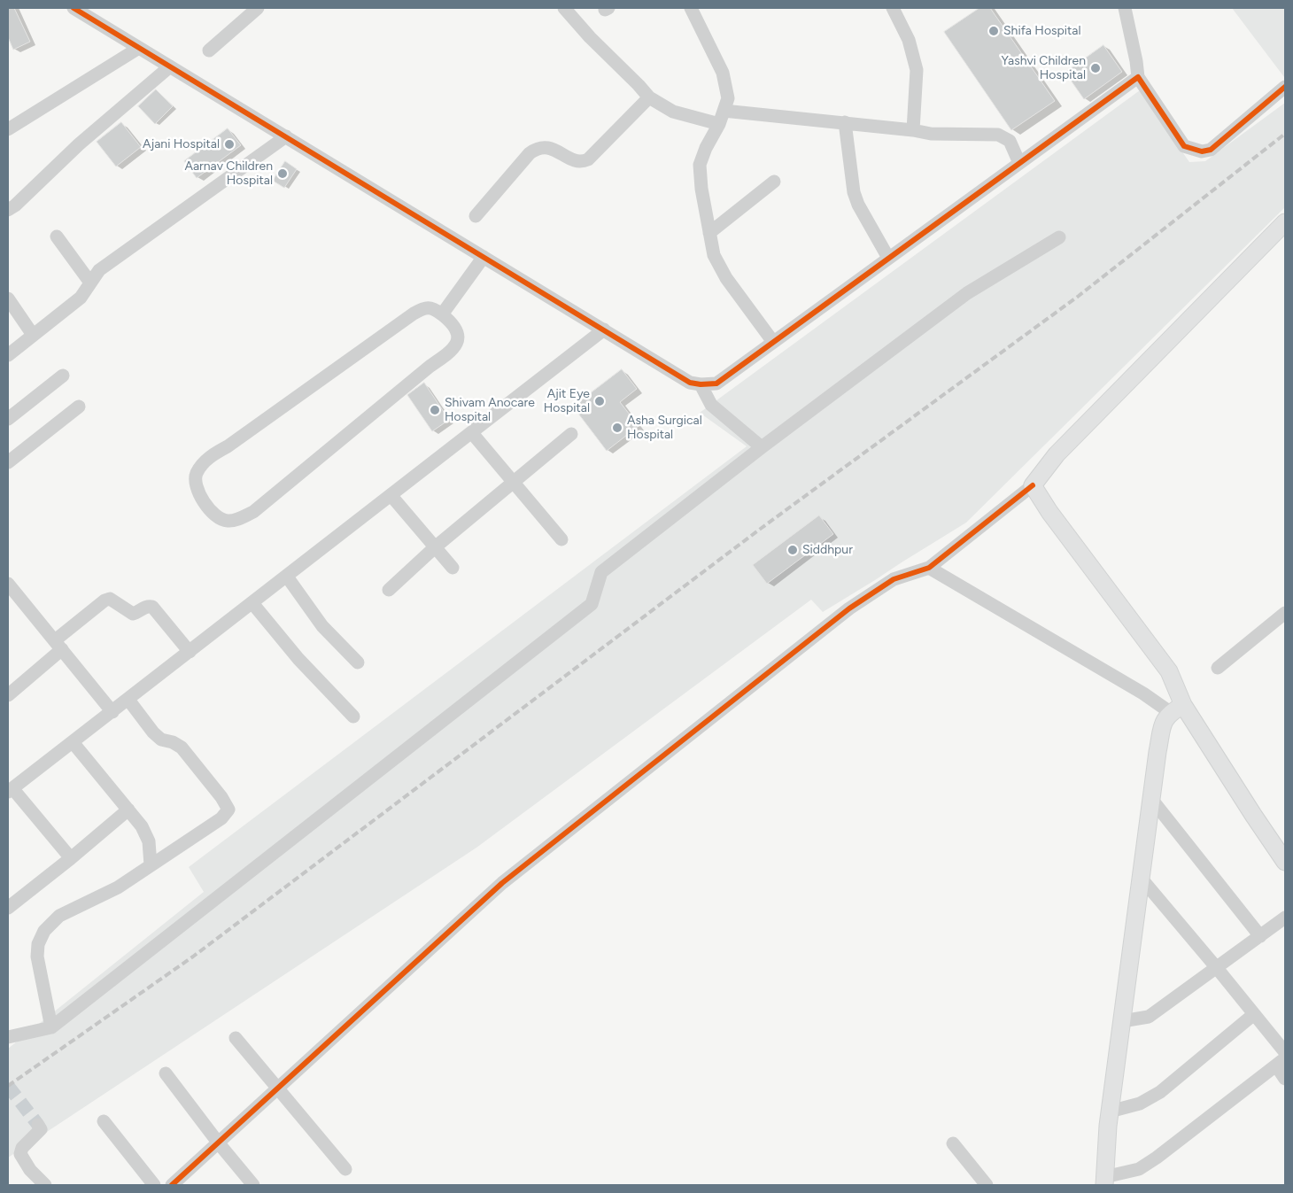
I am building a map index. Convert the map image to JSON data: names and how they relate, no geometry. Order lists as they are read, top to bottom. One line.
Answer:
{"places":["Shifa Hospital","Yashvi Children Hospital","Ajani Hospital","Aarnav Children Hospital","Ajit Eye Hospital","Shivam Anocare Hospital","Asha Surgical Hospital","Siddhpur"]}
